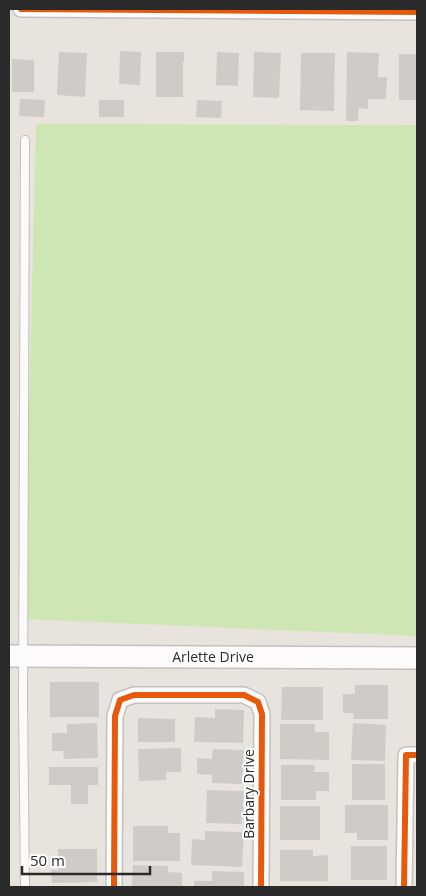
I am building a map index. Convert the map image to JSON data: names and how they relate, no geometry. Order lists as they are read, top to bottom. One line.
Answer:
{"streets":{"street":["Arlette Drive","Barbary Drive"]},"scale_bar":"50 m"}
